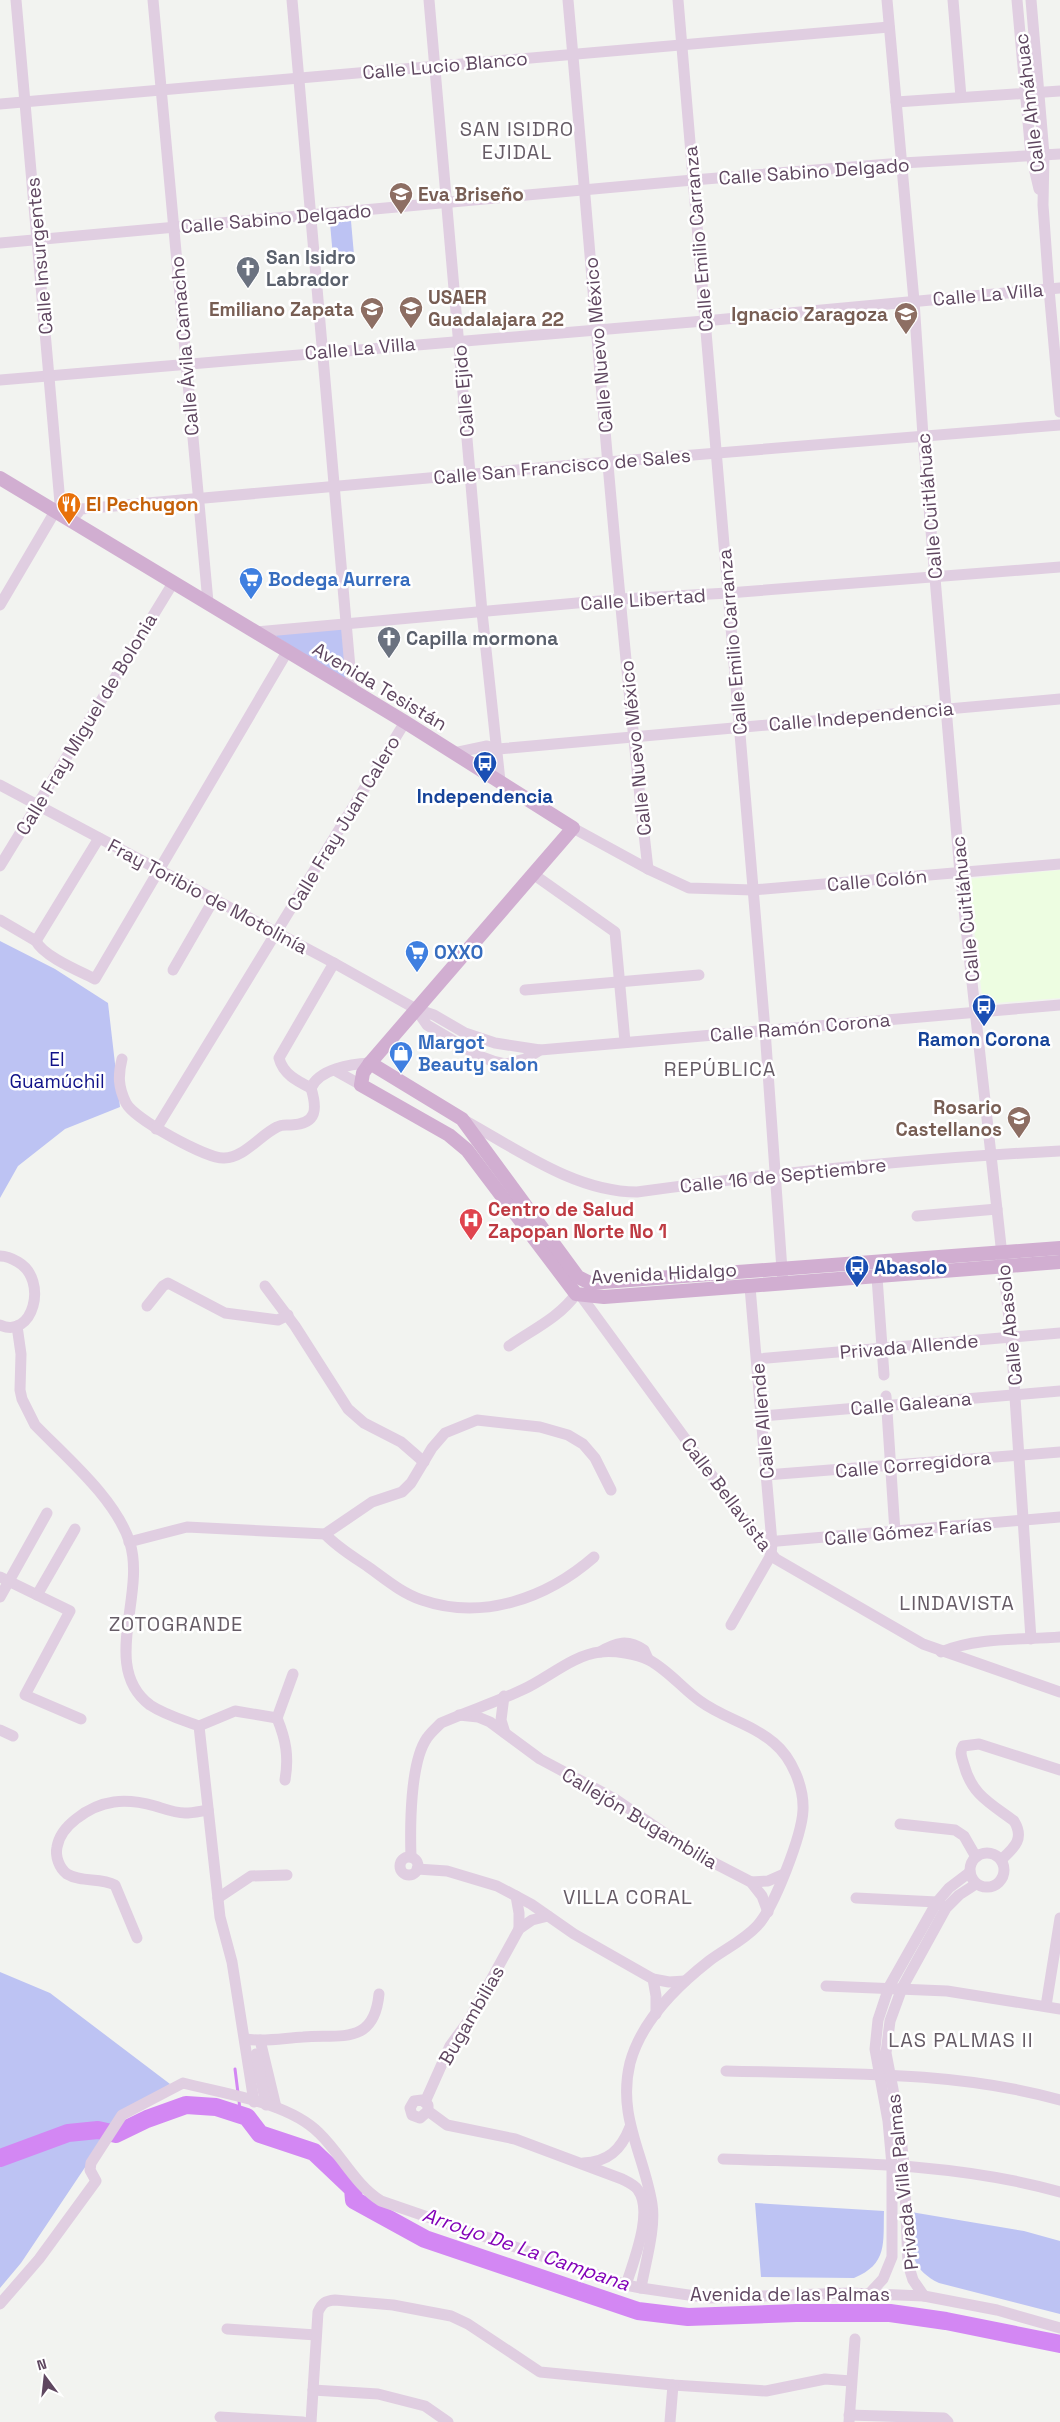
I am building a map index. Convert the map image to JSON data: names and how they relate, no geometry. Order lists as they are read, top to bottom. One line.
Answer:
{"streets":{"main road":["Avenida Tesistán","Avenida Hidalgo"],"street":["Calle Lucio Blanco","Calle Ahnáhuac","Calle Sabino Delgado","Calle Emilio Carranza","Calle Insurgentes","Calle La Villa","Calle Nuevo México","Calle Ávila Camacho","Calle Ejido","Calle San Francisco de Sales","Calle Cuitláhuac","Calle Libertad","Calle Independencia","Calle Fray Miguel de Bolonia","Calle Fray Juan Calero","Calle Colón","Fray Toribio de Motolinía","Calle Ramón Corona","Calle 16 de Septiembre","Calle Abasolo","Privada Allende","Calle Galeana","Calle Allende","Calle Corregidora","Calle Bellavista","Calle Gómez Farías","Callejón Bugambilia","Bugambilias","Privada Villa Palmas","Avenida de las Palmas"]},"crossings":[["Calle Lucio Blanco","Calle Emilio Carranza"],["Calle Lucio Blanco","Calle Insurgentes"],["Calle Lucio Blanco","Calle Nuevo México"],["Calle Lucio Blanco","Calle Ávila Camacho"],["Calle Lucio Blanco","Calle Ejido"],["Calle Lucio Blanco","Calle Cuitláhuac"],["Calle Ahnáhuac","Calle Sabino Delgado"],["Calle Ahnáhuac","Calle La Villa"],["Calle Sabino Delgado","Calle Emilio Carranza"],["Calle Sabino Delgado","Calle Insurgentes"],["Calle Sabino Delgado","Calle Nuevo México"],["Calle Sabino Delgado","Calle Ávila Camacho"],["Calle Sabino Delgado","Calle Ejido"],["Calle Sabino Delgado","Calle Cuitláhuac"],["Calle Emilio Carranza","Calle La Villa"],["Calle Emilio Carranza","Calle San Francisco de Sales"],["Calle Emilio Carranza","Calle Libertad"],["Calle Emilio Carranza","Avenida Tesistán"],["Calle Emilio Carranza","Calle Independencia"],["Calle Emilio Carranza","Calle Colón"],["Calle Emilio Carranza","Calle Ramón Corona"],["Calle Emilio Carranza","Calle 16 de Septiembre"],["Calle Emilio Carranza","Avenida Hidalgo"],["Calle Insurgentes","Calle La Villa"],["Calle Insurgentes","Avenida Tesistán"],["Calle La Villa","Calle Nuevo México"],["Calle La Villa","Calle Ávila Camacho"],["Calle La Villa","Calle Ejido"],["Calle La Villa","Calle Cuitláhuac"],["Calle Nuevo México","Calle San Francisco de Sales"],["Calle Nuevo México","Calle Libertad"],["Calle Nuevo México","Avenida Tesistán"],["Calle Nuevo México","Calle Independencia"],["Calle Ávila Camacho","Calle San Francisco de Sales"],["Calle Ávila Camacho","Avenida Tesistán"],["Calle Ejido","Calle San Francisco de Sales"],["Calle Ejido","Calle Libertad"],["Calle Ejido","Avenida Tesistán"],["Calle Ejido","Calle Independencia"],["Calle San Francisco de Sales","Calle Cuitláhuac"],["Calle San Francisco de Sales","Avenida Tesistán"],["Calle Cuitláhuac","Calle Libertad"],["Calle Cuitláhuac","Calle Independencia"],["Calle Cuitláhuac","Calle Colón"],["Calle Cuitláhuac","Calle Ramón Corona"],["Calle Cuitláhuac","Calle Abasolo"],["Calle Libertad","Avenida Tesistán"],["Avenida Tesistán","Calle Independencia"],["Avenida Tesistán","Calle Fray Miguel de Bolonia"],["Avenida Tesistán","Calle Fray Juan Calero"],["Avenida Tesistán","Calle Colón"],["Calle Fray Miguel de Bolonia","Fray Toribio de Motolinía"],["Calle Fray Juan Calero","Fray Toribio de Motolinía"],["Fray Toribio de Motolinía","Calle Ramón Corona"],["Calle Ramón Corona","Calle Abasolo"],["Calle 16 de Septiembre","Avenida Hidalgo"],["Calle 16 de Septiembre","Calle Abasolo"],["Avenida Hidalgo","Calle Abasolo"],["Avenida Hidalgo","Calle Allende"],["Avenida Hidalgo","Calle Bellavista"],["Calle Abasolo","Privada Allende"],["Calle Abasolo","Calle Galeana"],["Calle Abasolo","Calle Corregidora"],["Calle Abasolo","Calle Gómez Farías"],["Privada Allende","Calle Allende"],["Calle Galeana","Calle Allende"],["Calle Allende","Calle Corregidora"],["Calle Allende","Calle Bellavista"],["Calle Allende","Calle Gómez Farías"],["Calle Bellavista","Calle Gómez Farías"],["Privada Villa Palmas","Avenida de las Palmas"]],"districts":["SAN ISIDRO EJIDAL","REPÚBLICA","LINDAVISTA","ZOTOGRANDE","VILLA CORAL","LAS PALMAS II"],"water":["Arroyo De La Campana"],"parks":["El Guamúchil"],"places":{"school or university":["Eva Briseño","USAER Guadalajara 22","Emiliano Zapata","Ignacio Zaragoza","Rosario Castellanos"],"church":["San Isidro Labrador","Capilla mormona"],"restaurant":["El Pechugon"],"supermarket":["Bodega Aurrera","OXXO"],"bus stop":["Independencia","Ramon Corona","Abasolo"],"shop":["Margot Beauty salon"],"hospital":["Centro de Salud Zapopan Norte No 1"]},"north":"top"}
